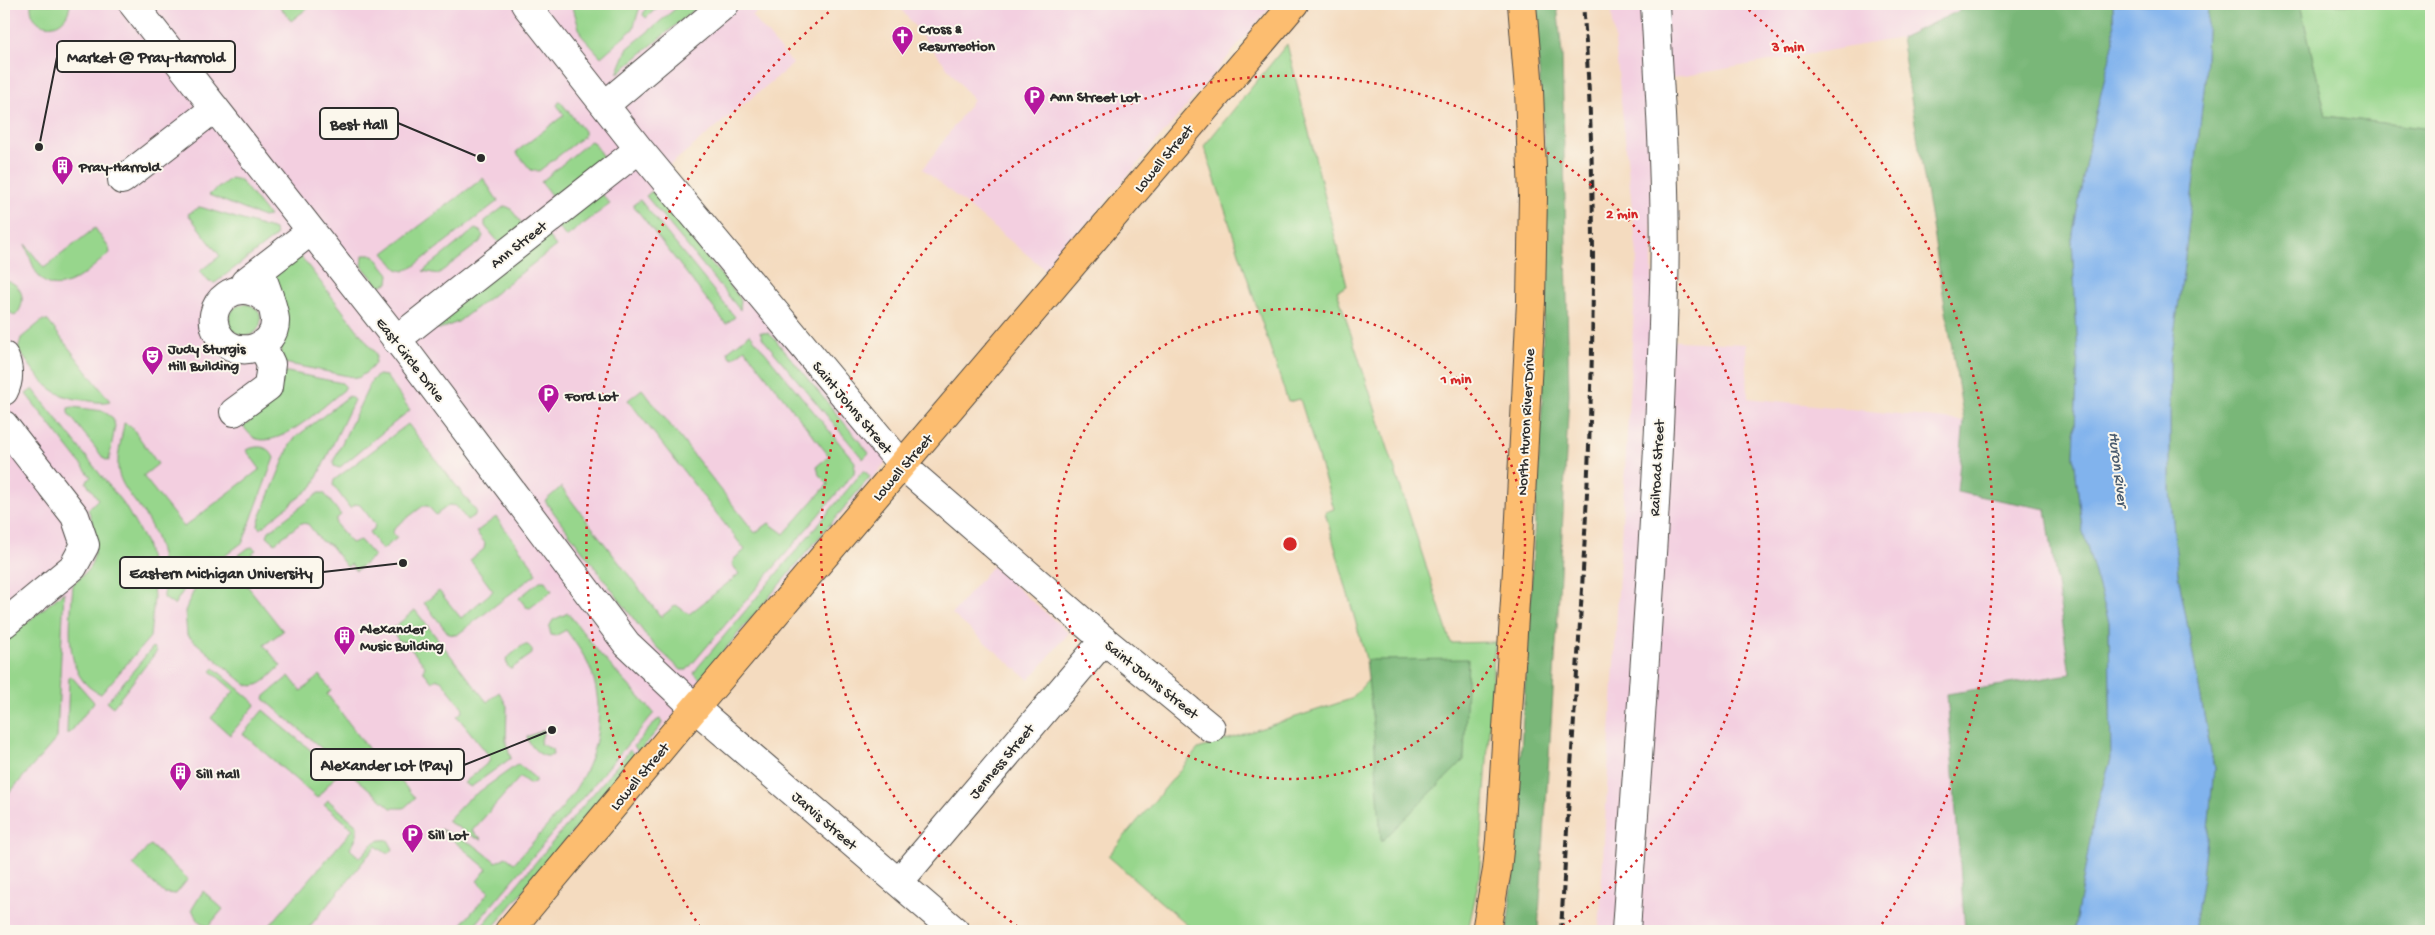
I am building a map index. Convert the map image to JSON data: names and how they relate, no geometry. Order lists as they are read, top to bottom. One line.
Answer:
{"streets":{"main road":["Lowell Street","North Huron River Drive"],"street":["Ann Street","East Circle Drive","Saint Johns Street","Railroad Street","Jenness Street","Jarvis Street"]},"crossings":[["Lowell Street","East Circle Drive"],["Lowell Street","Saint Johns Street"],["Lowell Street","Jarvis Street"],["Ann Street","East Circle Drive"],["Ann Street","Saint Johns Street"],["East Circle Drive","Jarvis Street"],["Saint Johns Street","Jenness Street"],["Jenness Street","Jarvis Street"]],"water":["Huron River"],"places":{"church":["Cross & Resurrection"],"parking":["Ann Street Lot","Ford Lot","Sill Lot"],"other":["Market @ Pray-Harrold","Best Hall","Eastern Michigan University","Alexander Lot (Pay)"],"building":["Pray-Harrold","Alexander Music Building","Sill Hall"],"theatre":["Judy Sturgis Hill Building"]},"rings":["3 min","2 min","1 min"]}
